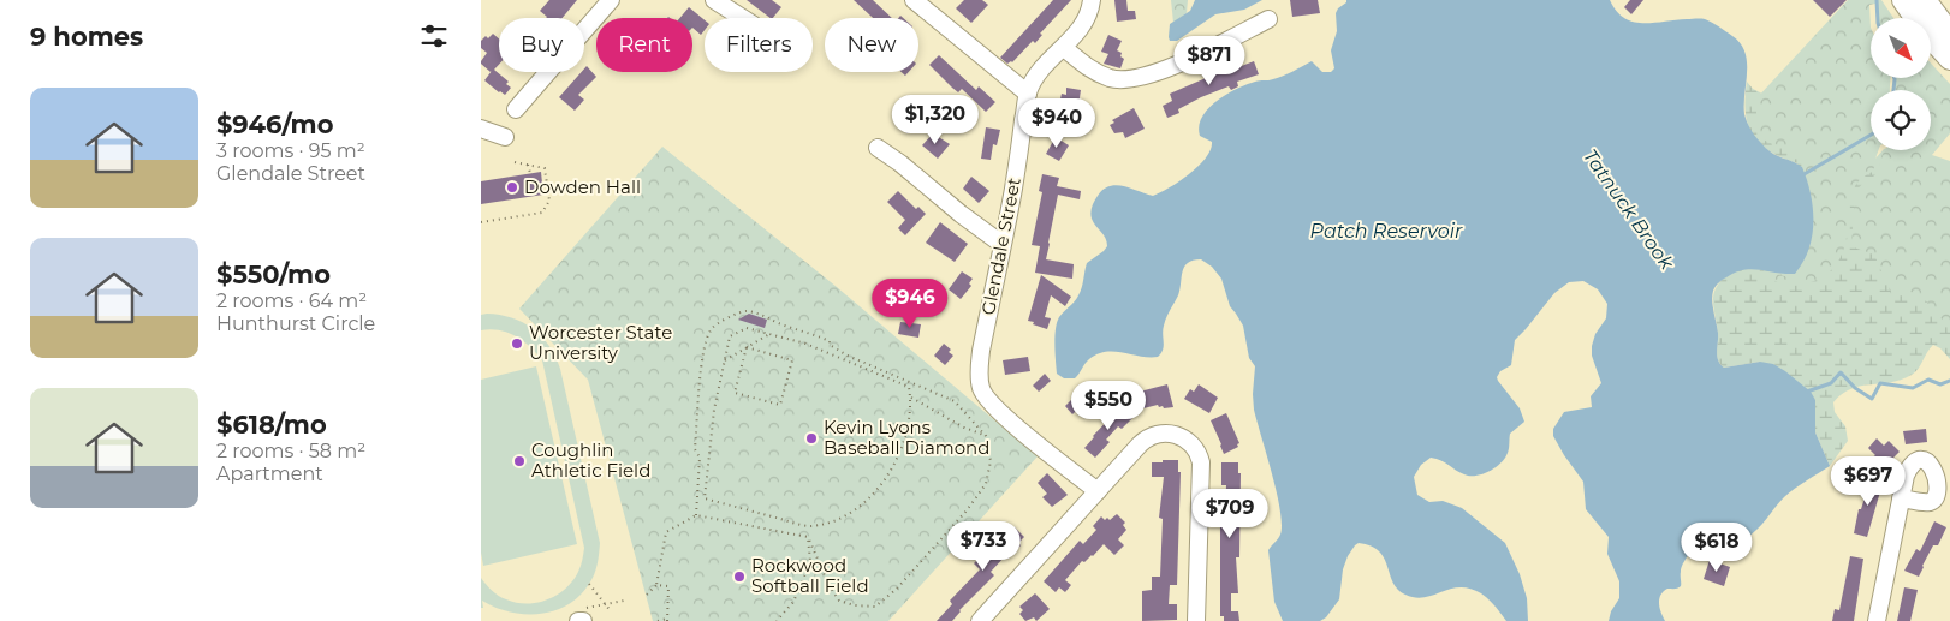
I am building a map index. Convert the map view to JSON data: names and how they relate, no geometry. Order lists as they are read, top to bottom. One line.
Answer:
{"streets":{"street":["Glendale Street"]},"water":["Tatnuck Brook","Patch Reservoir"],"places":["Dowden Hall","Worcester State University","Kevin Lyons Baseball Diamond","Coughlin Athletic Field","Rockwood Softball Field"],"north":"bottom right","page":{"heading":"9 homes","chip":["Buy","Rent","Filters","New"],"price":["$871","$1,320","$940","$946","$550","$697","$709","$733","$618"],"list":[{"name":"$946/mo","note":"3 rooms · 95 m² · Glendale Street"},{"name":"$550/mo","note":"2 rooms · 64 m² · Hunthurst Circle"},{"name":"$618/mo","note":"2 rooms · 58 m² · Apartment"}]}}
